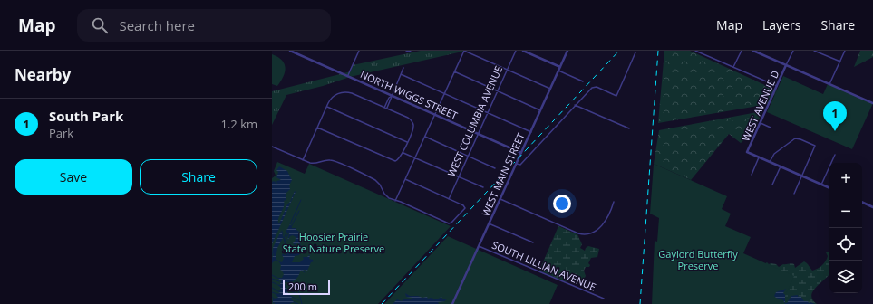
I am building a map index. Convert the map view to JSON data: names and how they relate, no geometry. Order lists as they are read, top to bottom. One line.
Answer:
{"streets":{"street":["NORTH WIGGS STREET","WEST AVENUE D","WEST COLUMBIA AVENUE","WEST MAIN STREET","SOUTH LILLIAN AVENUE"]},"crossings":[["NORTH WIGGS STREET","WEST COLUMBIA AVENUE"],["NORTH WIGGS STREET","WEST MAIN STREET"],["WEST MAIN STREET","SOUTH LILLIAN AVENUE"]],"parks":["Hoosier Prairie State Nature Preserve","Gaylord Butterfly Preserve"],"scale_bar":"200 m","page":{"header":"Map","search":"Search here","nav":["Map","Layers","Share"],"heading":"Nearby","list":[{"mark":"1","name":"South Park","note":"Park","value":"1.2 km"}],"pins":"1","buttons":["Save","Share"],"map_buttons":["+","−"],"scale":"200 m"}}
